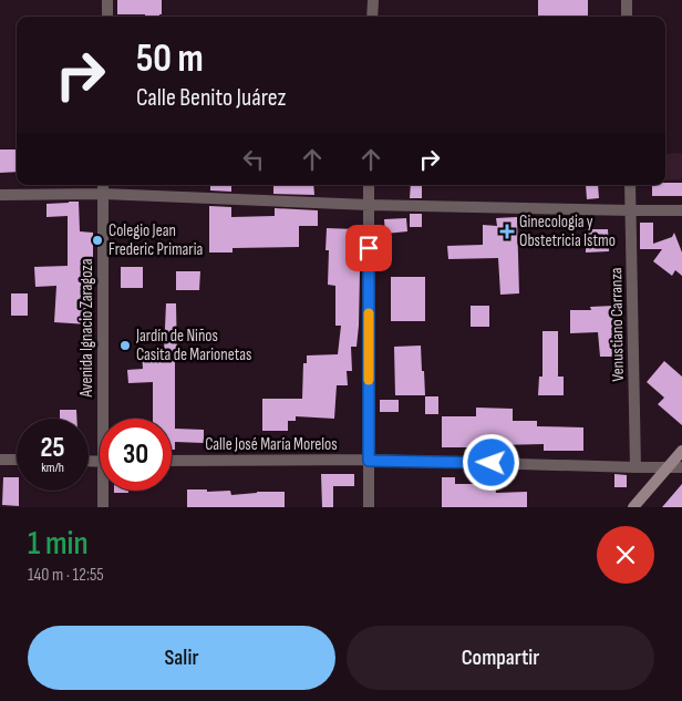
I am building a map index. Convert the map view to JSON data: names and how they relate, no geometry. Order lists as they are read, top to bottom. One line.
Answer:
{"streets":{"street":["Venustiano Carranza","Avenida Ignacio Zaragoza","Calle José María Morelos"]},"crossings":[["Venustiano Carranza","Calle José María Morelos"]],"places":{"health":["Ginecologia y Obstetricia Istmo"],"other":["Colegio Jean Frederic Primaria","Jardín de Niños Casita de Marionetas"]},"page":{"turn":["50 m","Calle Benito Juárez"],"speed":"25 km/h","limit":"30","heading":["1 min","140 m · 12:55"],"buttons":["Salir","Compartir"]}}
